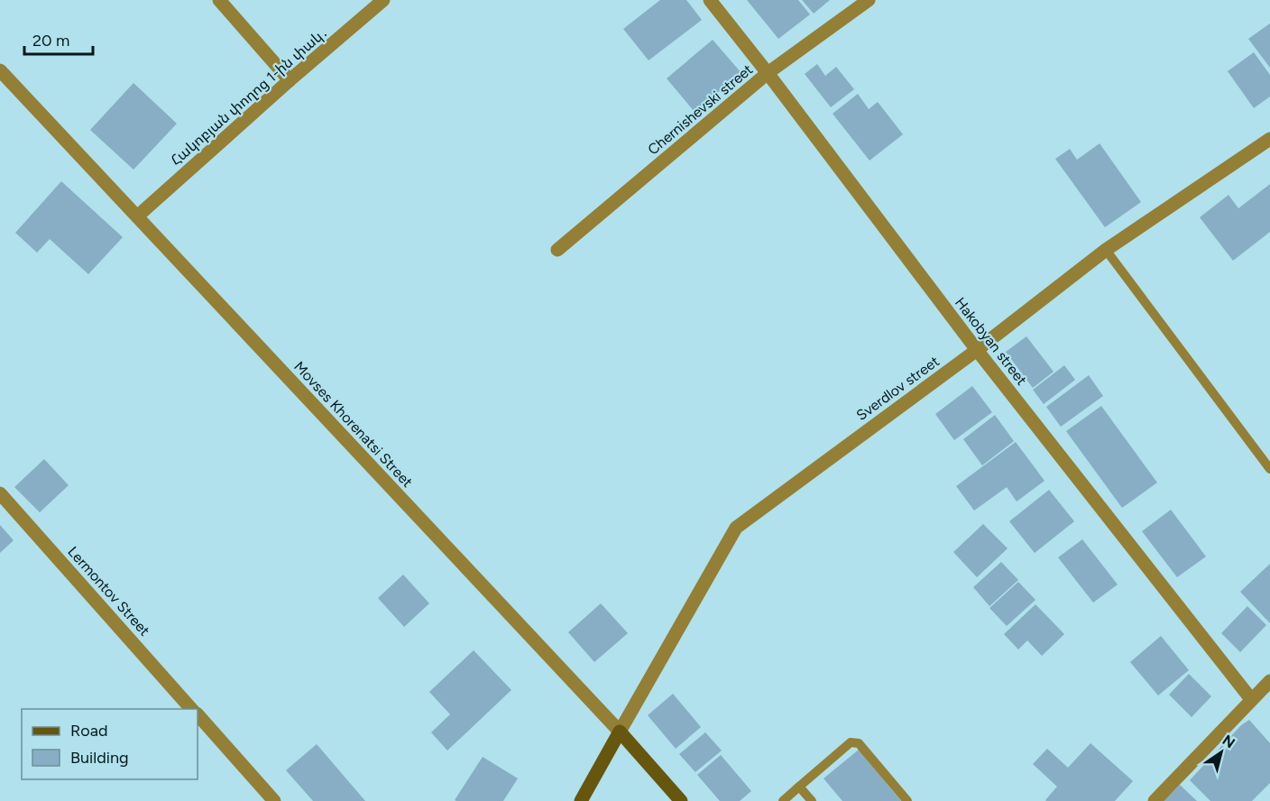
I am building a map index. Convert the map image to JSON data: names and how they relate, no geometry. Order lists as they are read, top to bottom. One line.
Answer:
{"streets":{"main road":["Movses Khorenatsi Street"],"street":["Հակոբյան փողոց 1-ին փակ․","Chernishevski street","Hakobyan street","Sverdlov street","Lermontov Street"]},"crossings":[["Հակոբյան փողոց 1-ին փակ․","Movses Khorenatsi Street"],["Chernishevski street","Hakobyan street"],["Hakobyan street","Sverdlov street"],["Sverdlov street","Movses Khorenatsi Street"]],"legend":["Road","Building"],"scale_bar":"20 m","north":"top right"}
